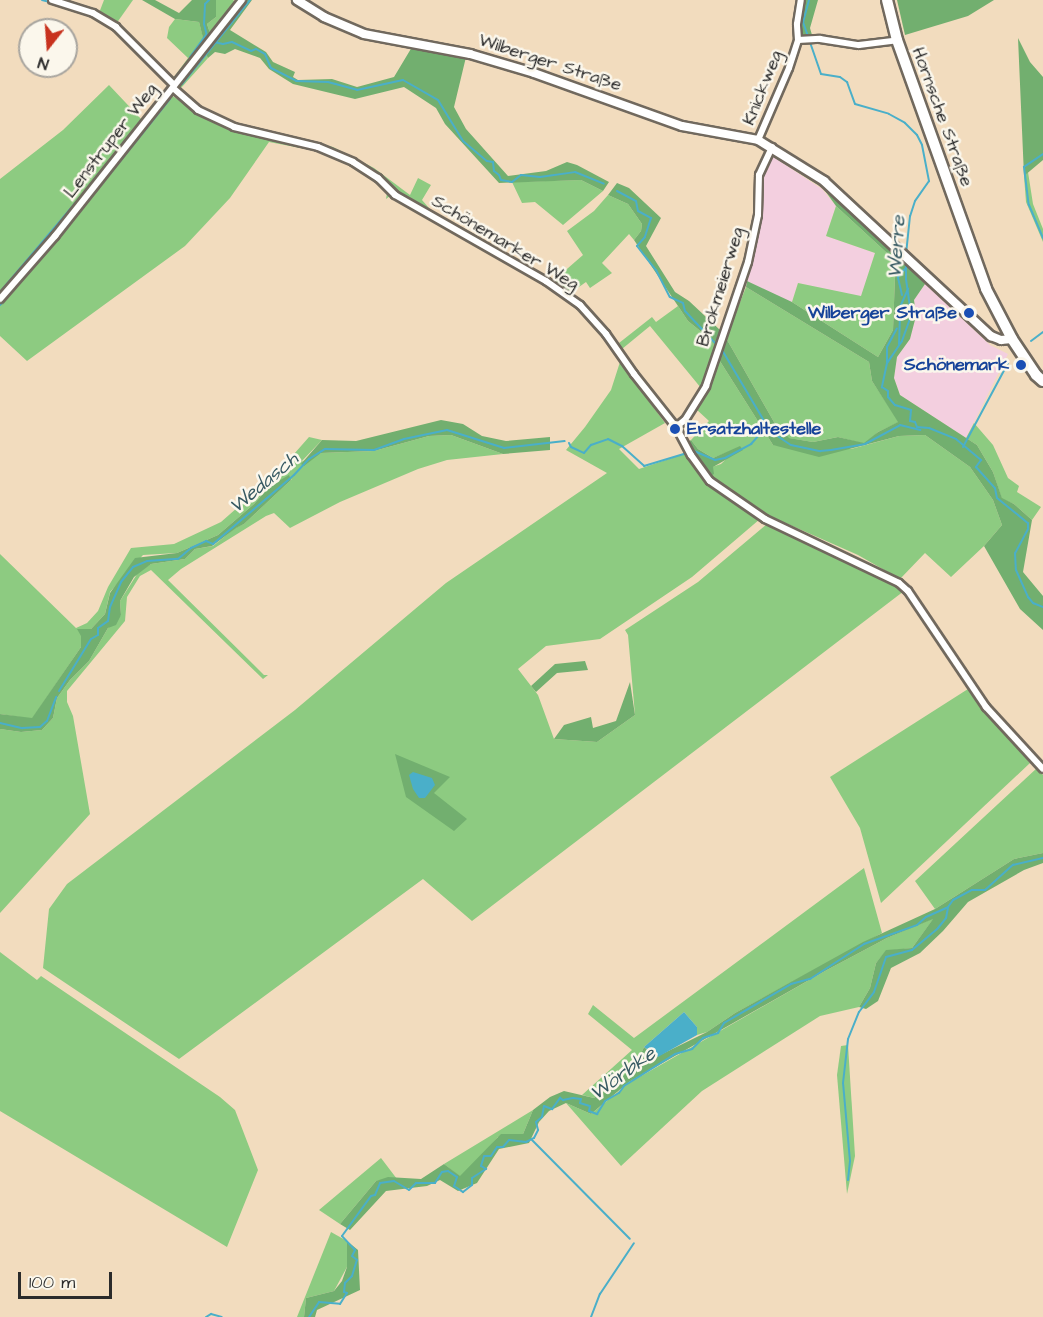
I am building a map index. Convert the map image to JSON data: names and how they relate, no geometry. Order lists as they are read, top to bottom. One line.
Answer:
{"streets":{"main road":["Hornsche Straße"],"street":["Wilberger Straße","Knickweg","Lenstruper Weg","Schönemarker Weg","Brokmeierweg"]},"crossings":[["Wilberger Straße","Knickweg"],["Wilberger Straße","Hornsche Straße"],["Wilberger Straße","Brokmeierweg"],["Knickweg","Hornsche Straße"],["Lenstruper Weg","Schönemarker Weg"],["Schönemarker Weg","Brokmeierweg"]],"water":["Werre","Wedasch","Wörbke"],"places":["Wilberger Straße","Schönemark","Ersatzhaltestelle"],"scale_bar":"100 m","north":"bottom"}
